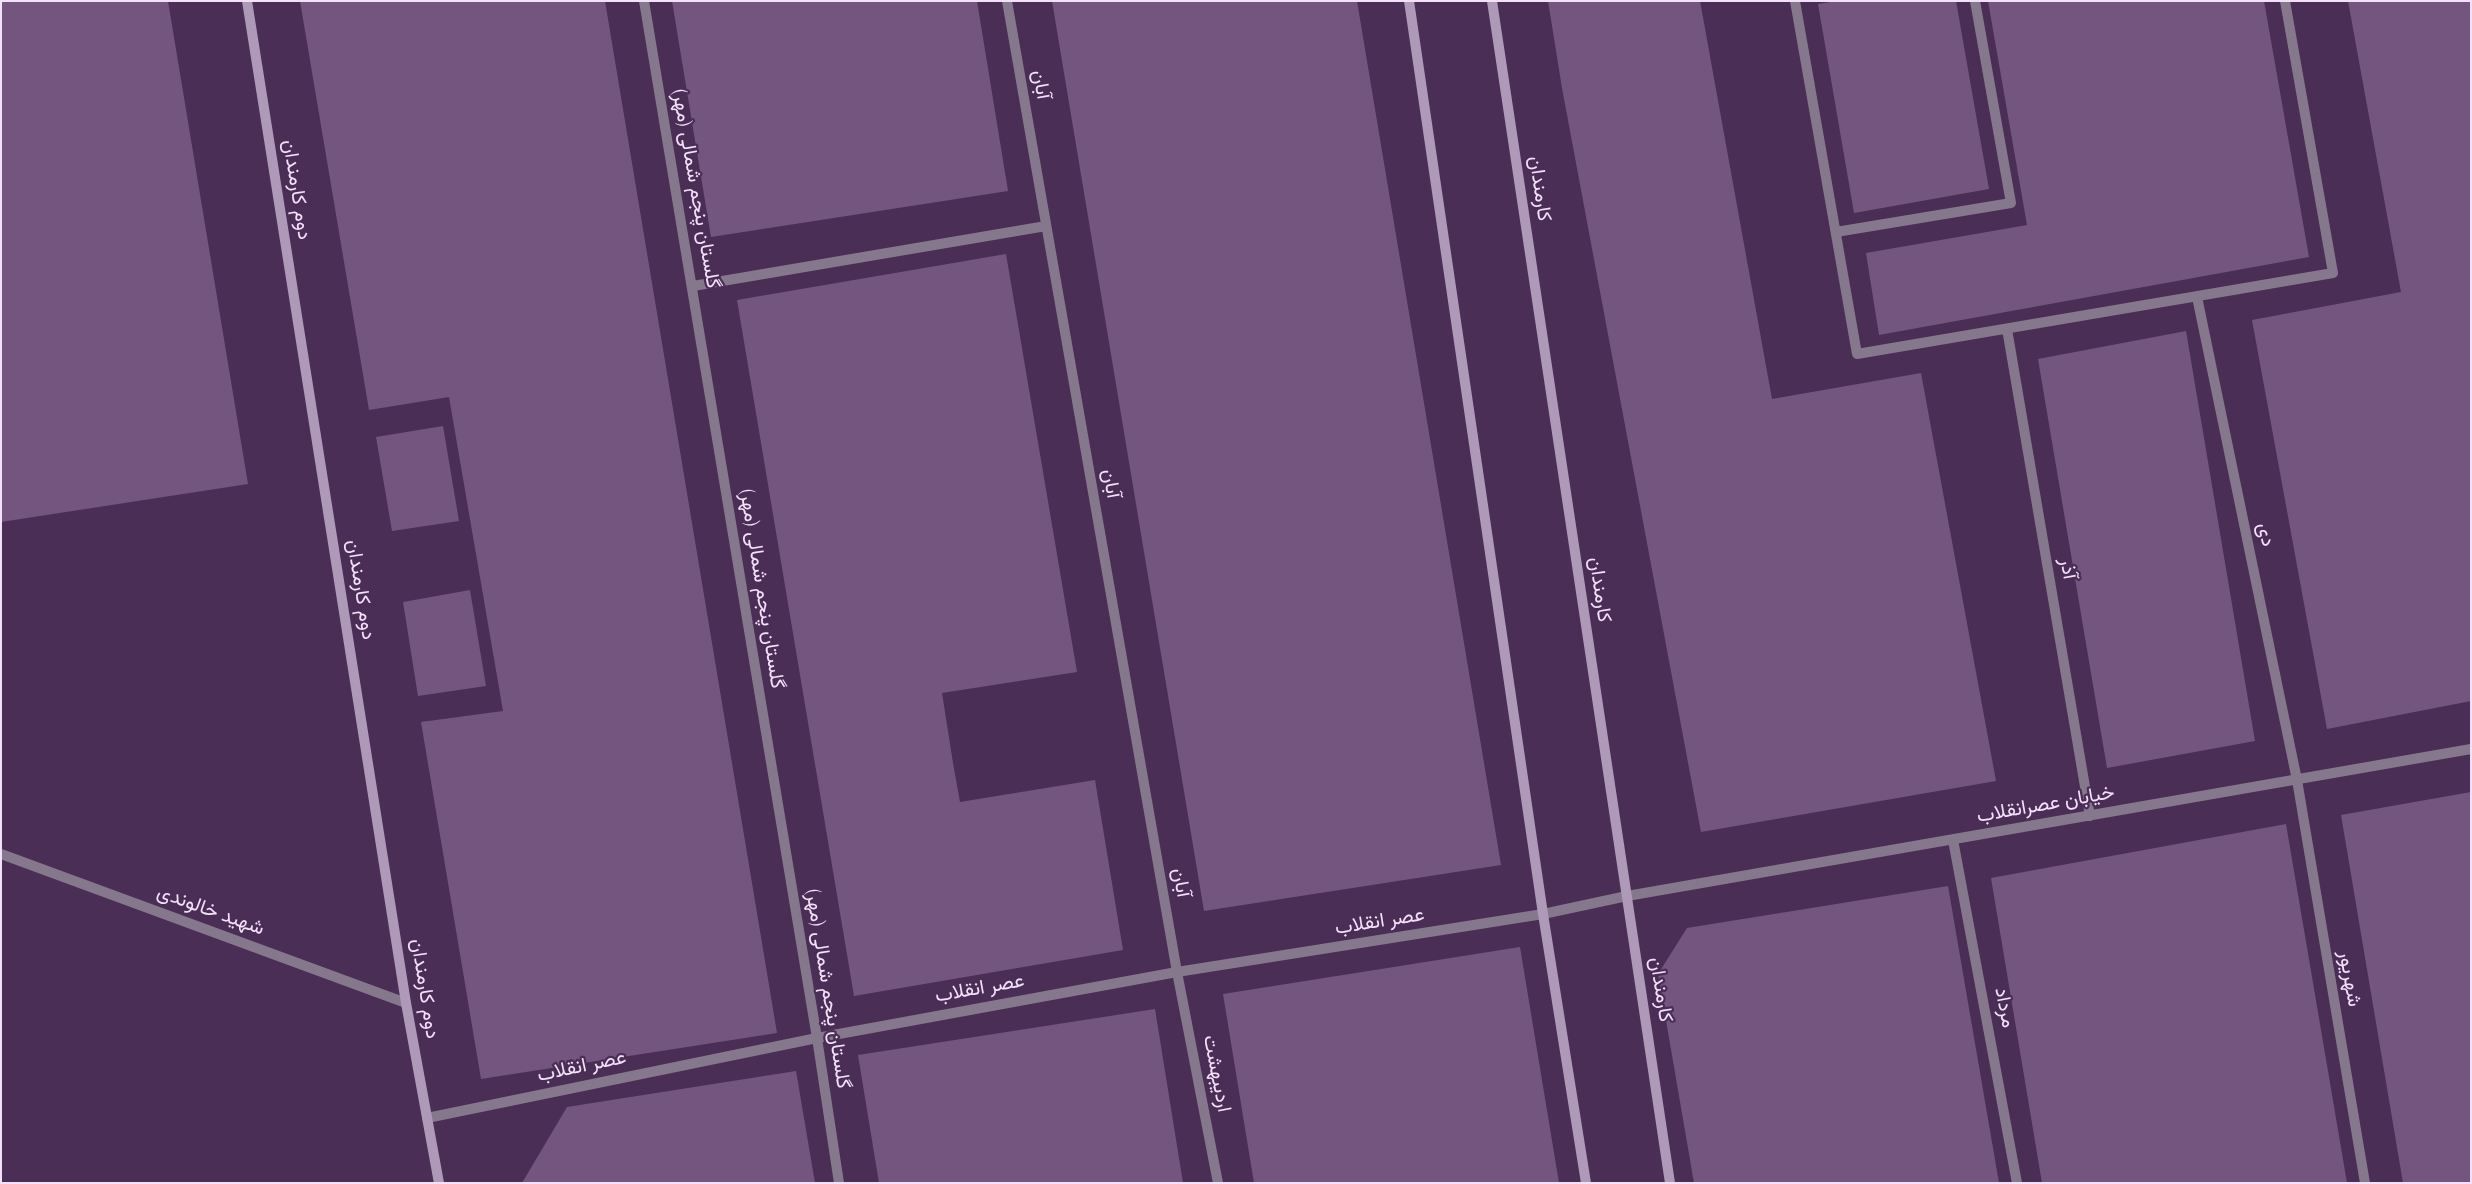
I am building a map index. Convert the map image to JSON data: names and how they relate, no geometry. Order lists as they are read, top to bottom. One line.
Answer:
{"streets":{"main road":["کارمندان","دوم کارمندان"],"street":["آبان","گلستان پنجم شمالی (مهر)","دی","آذر","خیابان عصرانقلاب","شهید خالوندی","عصر انقلاب","شهریور","مرداد","اردیبهشت"]},"crossings":[["آبان","عصر انقلاب"],["آبان","اردیبهشت"],["گلستان پنجم شمالی (مهر)","عصر انقلاب"],["کارمندان","خیابان عصرانقلاب"],["دوم کارمندان","شهید خالوندی"],["دوم کارمندان","عصر انقلاب"],["دی","خیابان عصرانقلاب"],["دی","شهریور"],["آذر","خیابان عصرانقلاب"],["خیابان عصرانقلاب","عصر انقلاب"],["خیابان عصرانقلاب","شهریور"],["خیابان عصرانقلاب","مرداد"],["عصر انقلاب","اردیبهشت"]]}
